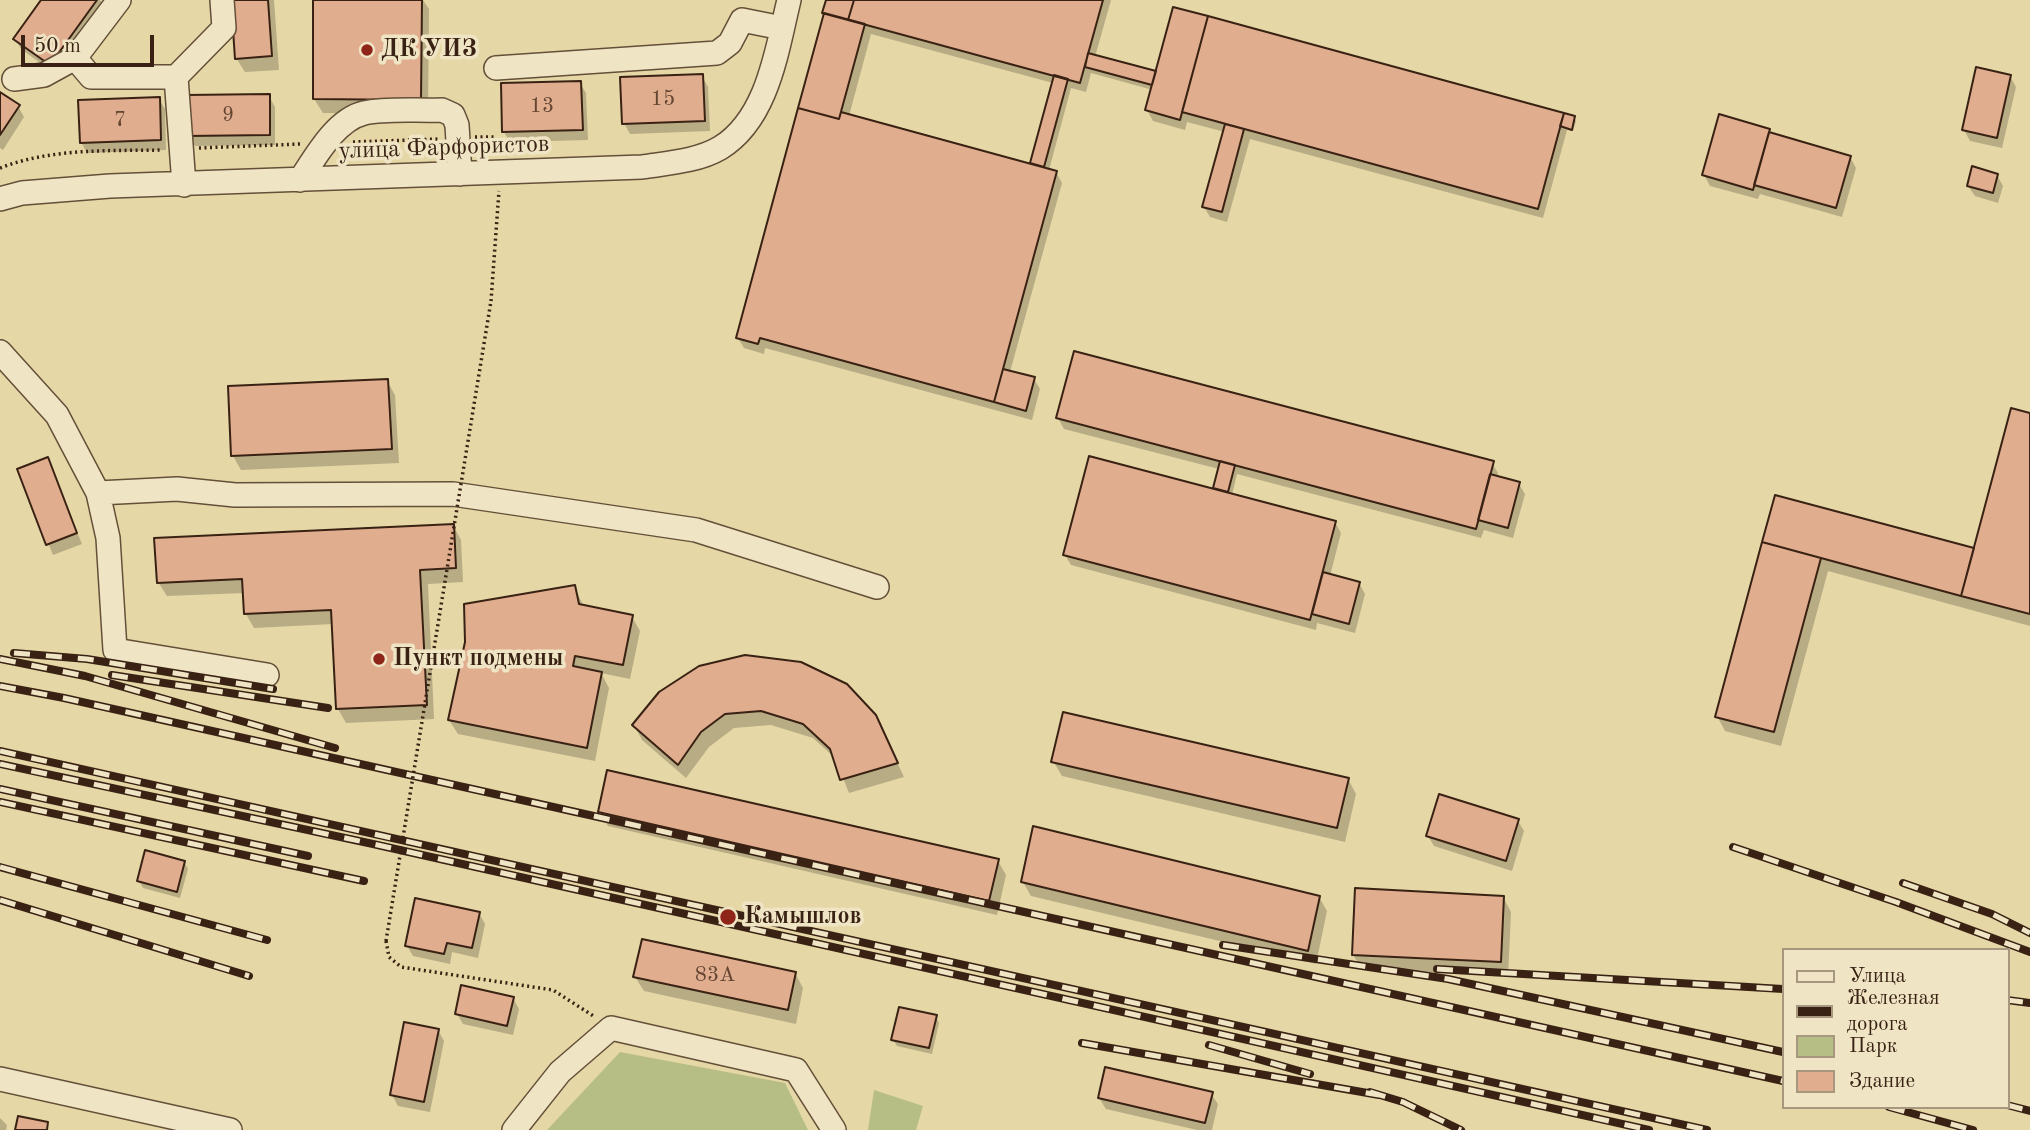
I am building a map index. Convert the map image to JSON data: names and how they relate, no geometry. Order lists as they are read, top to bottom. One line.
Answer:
{"streets":{"street":["улица Фарфористов"]},"places":["ДК УИЗ","Пункт подмены","Камышлов"],"house_numbers":["15","13","9","7","83А"],"legend":["Улица","Железная дорога","Парк","Здание"],"scale_bar":"50 m"}
